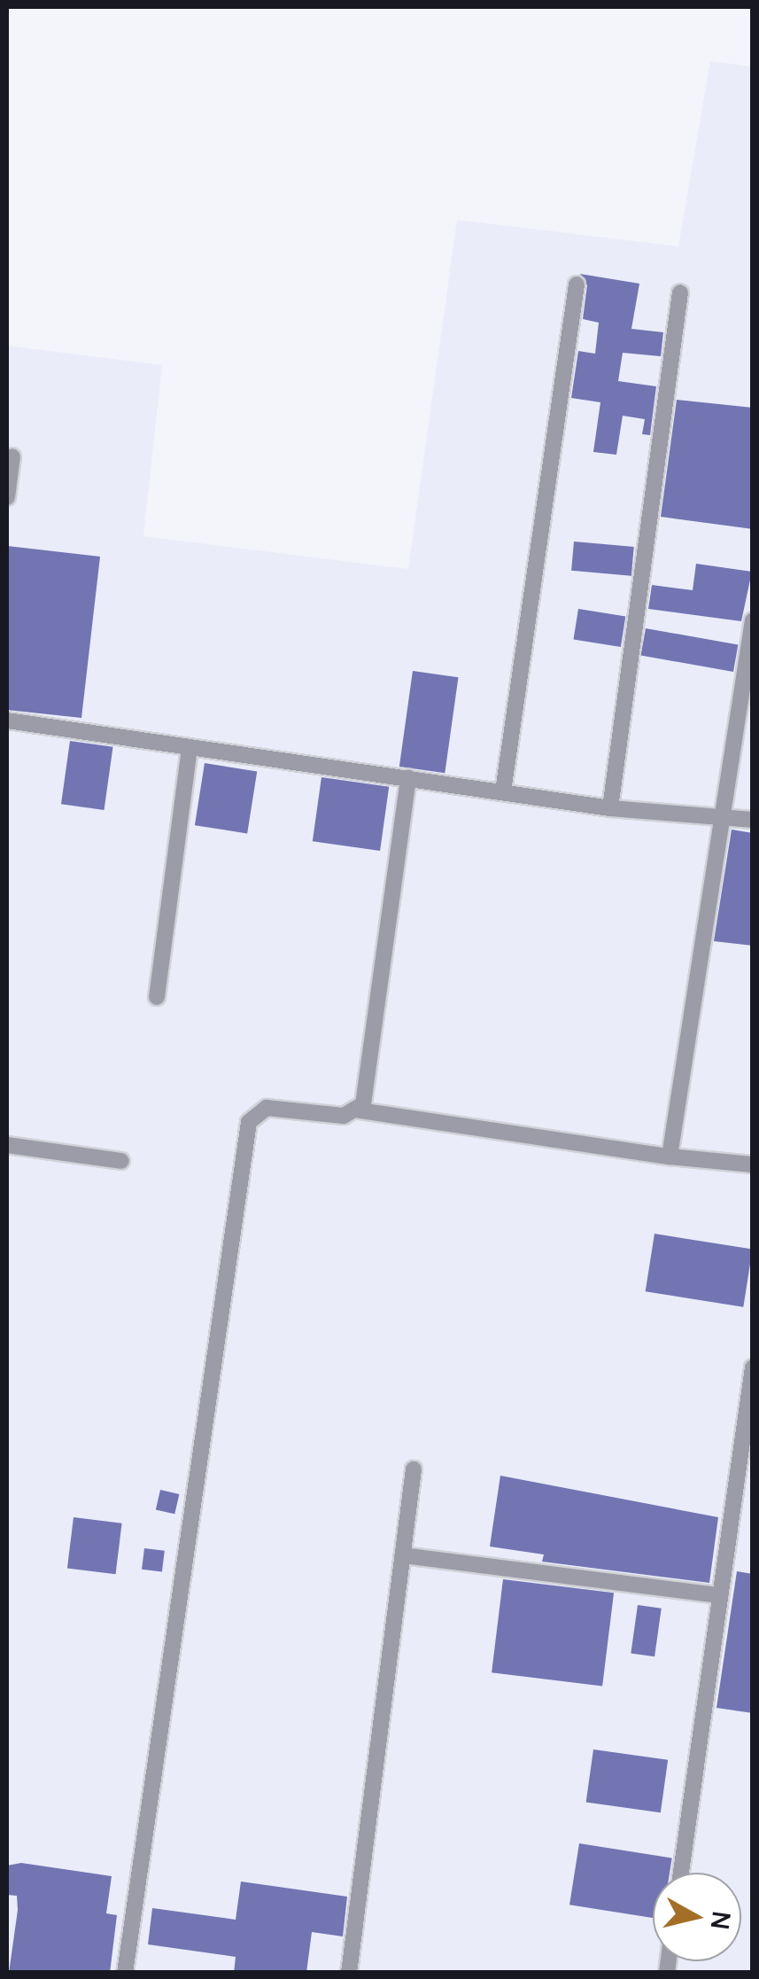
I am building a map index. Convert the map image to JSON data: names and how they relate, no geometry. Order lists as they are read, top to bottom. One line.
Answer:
{"north":"right"}
